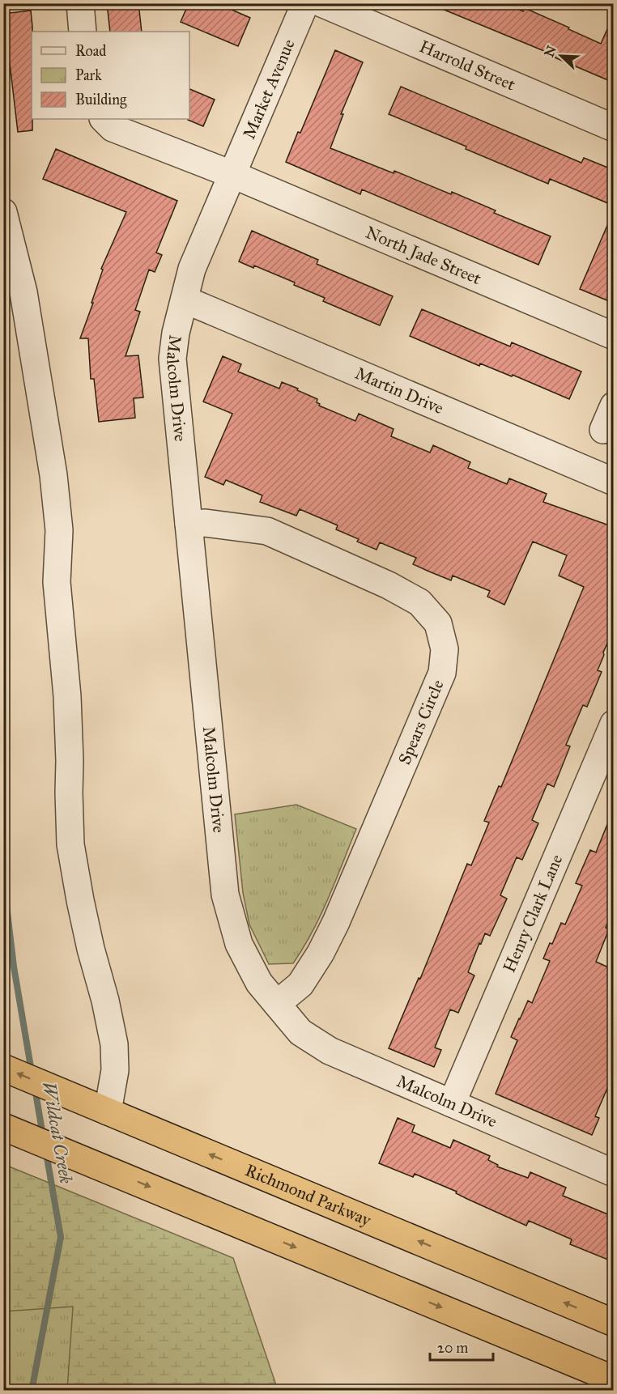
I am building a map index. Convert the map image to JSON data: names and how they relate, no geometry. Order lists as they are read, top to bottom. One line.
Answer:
{"streets":{"highway":["Richmond Parkway"],"street":["Harrold Street","Market Avenue","North Jade Street","Malcolm Drive","Martin Drive","Spears Circle","Henry Clark Lane"]},"crossings":[["Market Avenue","North Jade Street"],["Market Avenue","Malcolm Drive"],["North Jade Street","Malcolm Drive"],["Malcolm Drive","Martin Drive"],["Malcolm Drive","Spears Circle"],["Malcolm Drive","Henry Clark Lane"]],"water":["Wildcat Creek"],"legend":["Road","Park","Building"],"scale_bar":"20 m","north":"top left"}
